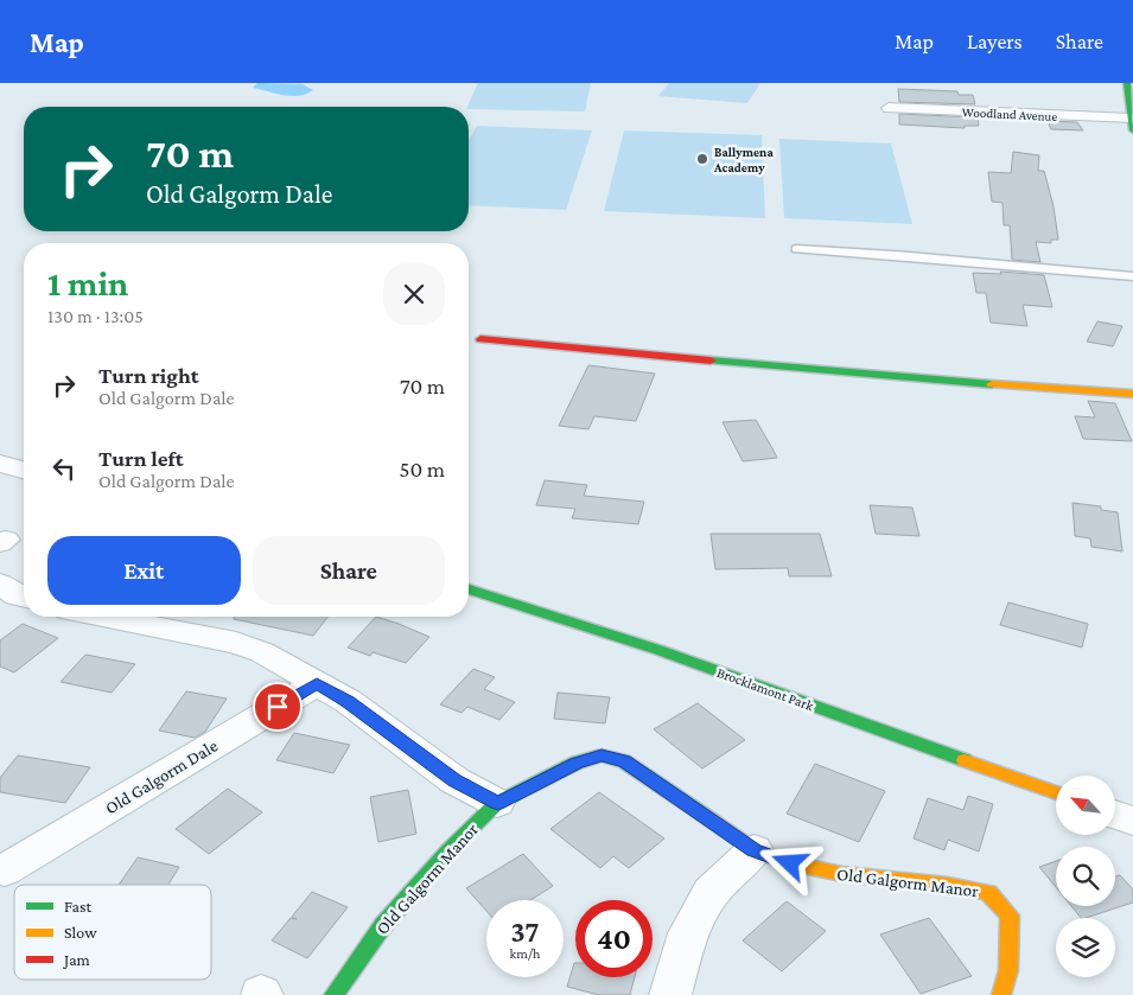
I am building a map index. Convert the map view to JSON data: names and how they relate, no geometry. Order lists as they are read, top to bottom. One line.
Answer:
{"streets":{"street":["Woodland Avenue","Brocklamont Park","Old Galgorm Dale","Old Galgorm Manor"]},"places":["Ballymena Academy"],"legend":["Fast","Slow","Jam"],"north":"top left","page":{"header":"Map","nav":["Map","Layers","Share"],"turn":["70 m","Old Galgorm Dale"],"heading":["1 min","130 m · 13:05"],"list":[{"name":"Turn right","note":"Old Galgorm Dale","value":"70 m"},{"name":"Turn left","note":"Old Galgorm Dale","value":"50 m"}],"buttons":["Exit","Share"],"speed":"37 km/h","limit":"40"}}
